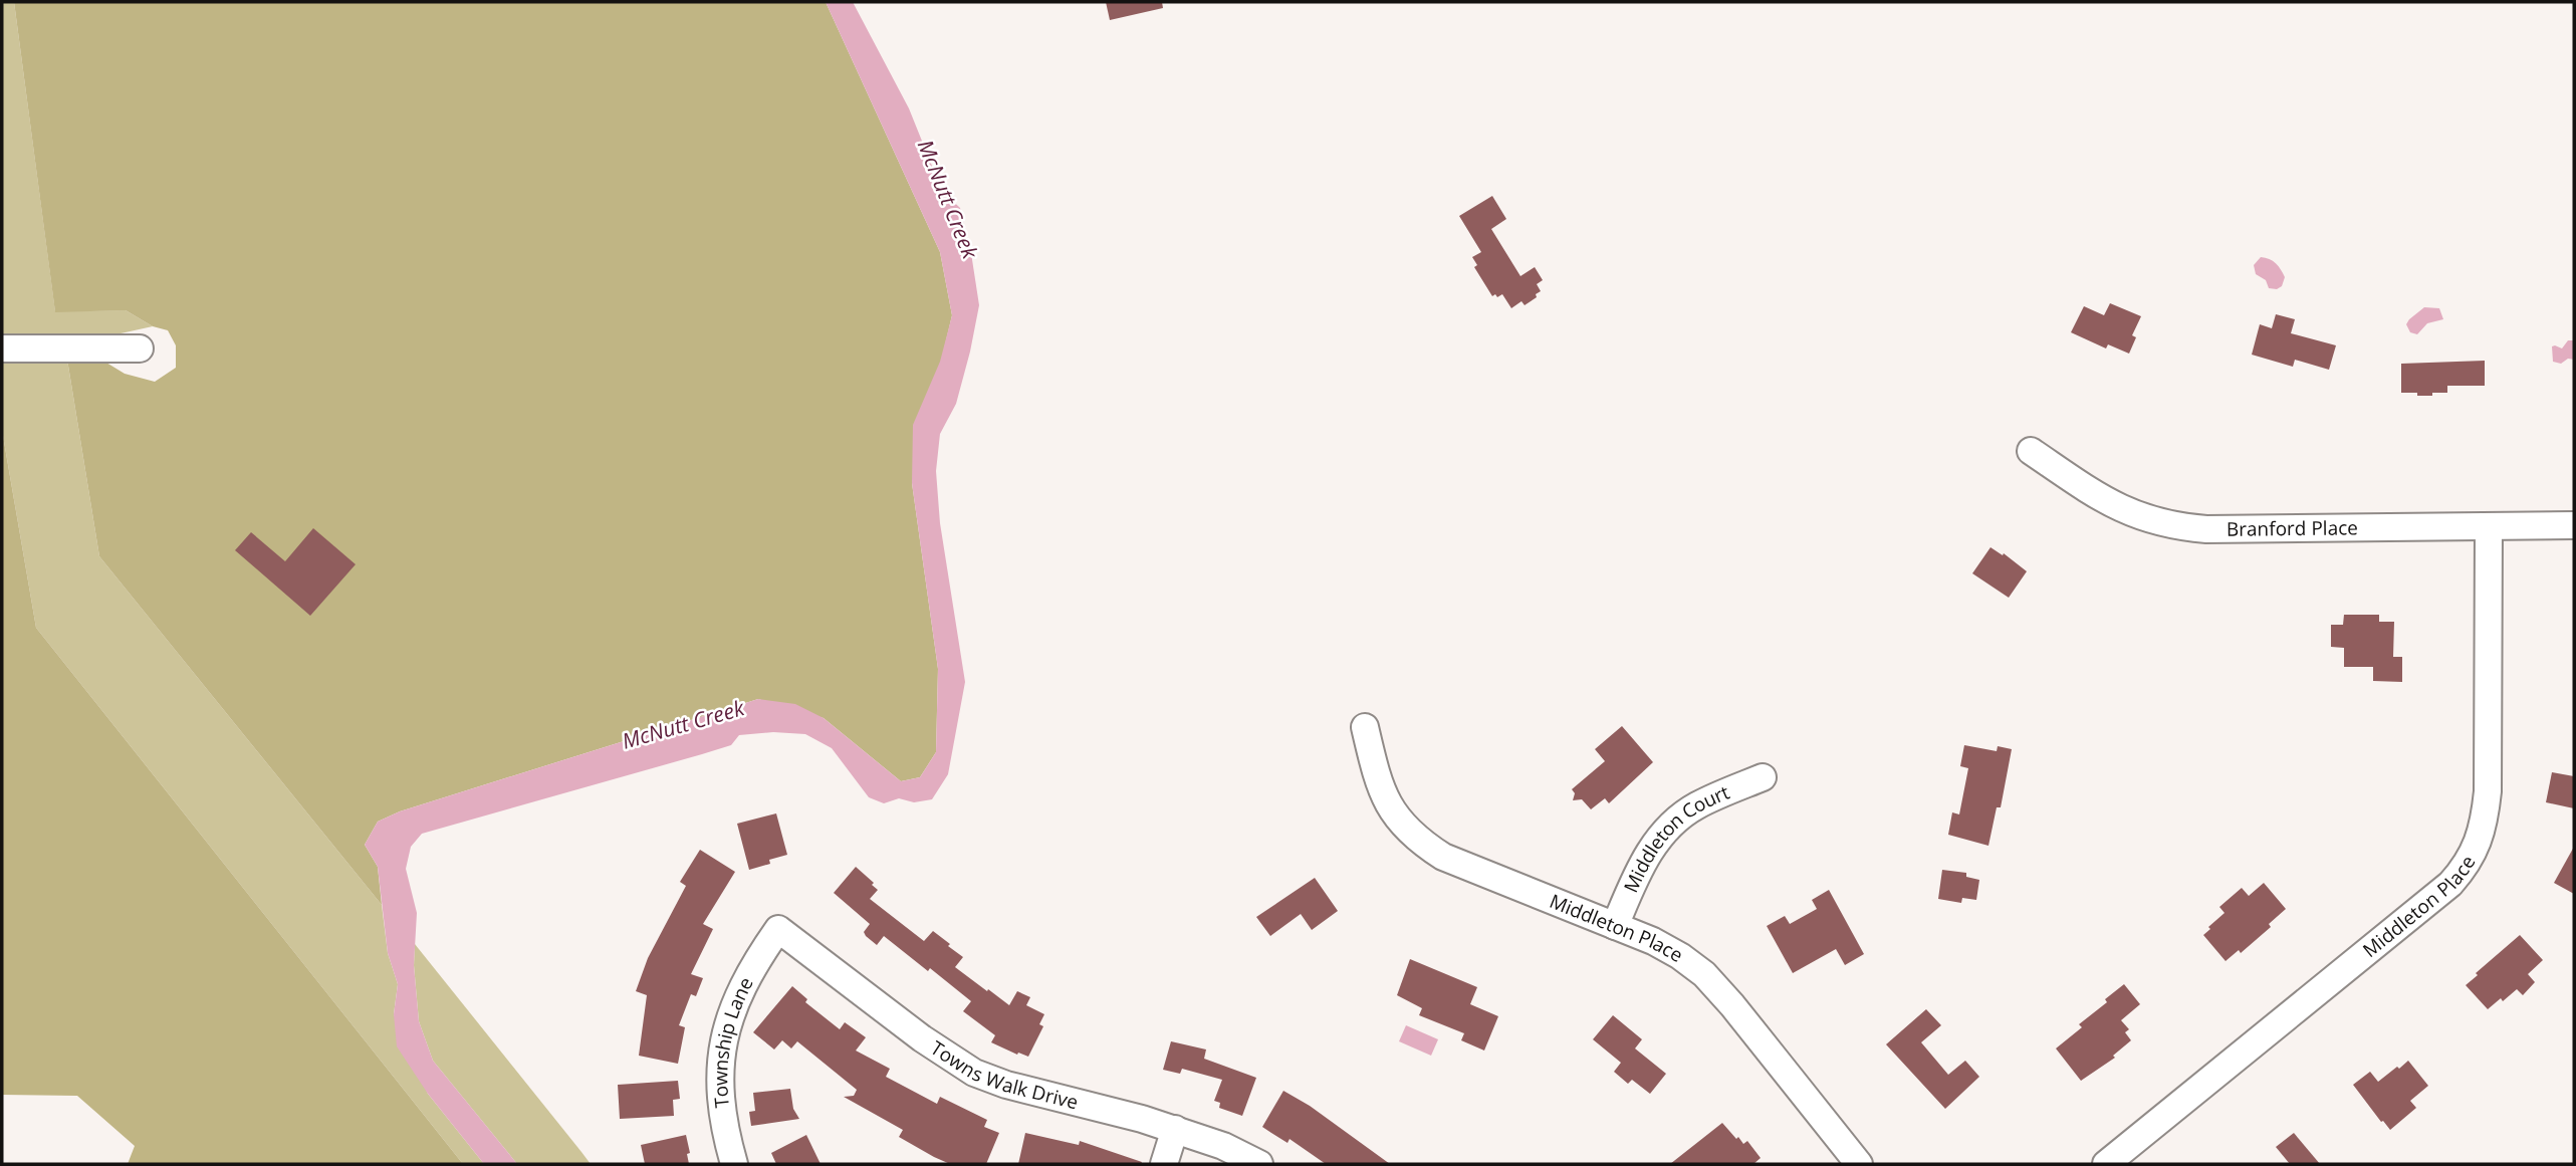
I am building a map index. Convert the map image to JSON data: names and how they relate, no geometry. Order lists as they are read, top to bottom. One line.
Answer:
{"streets":{"street":["Branford Place","Middleton Court","Middleton Place","Township Lane","Towns Walk Drive"]},"crossings":[["Branford Place","Middleton Place"],["Middleton Court","Middleton Place"],["Township Lane","Towns Walk Drive"]],"water":["McNutt Creek"]}
